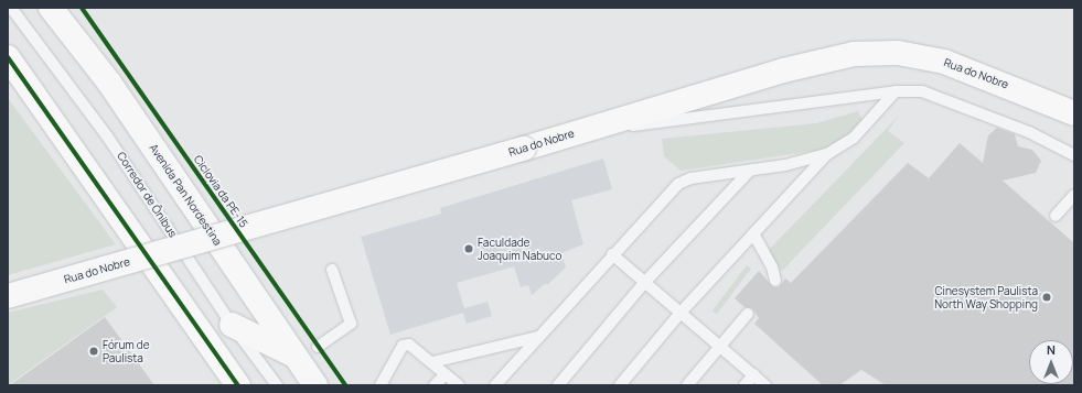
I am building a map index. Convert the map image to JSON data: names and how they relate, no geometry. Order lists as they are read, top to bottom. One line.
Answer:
{"streets":{"main road":["Rua do Nobre","Avenida Pan Nordestina"],"lane":["Corredor de Ônibus"],"cycle path":["Ciclovia da PE-15"]},"places":["Faculdade Joaquim Nabuco","Cinesystem Paulista North Way Shopping","Fórum de Paulista"],"north":"top"}
